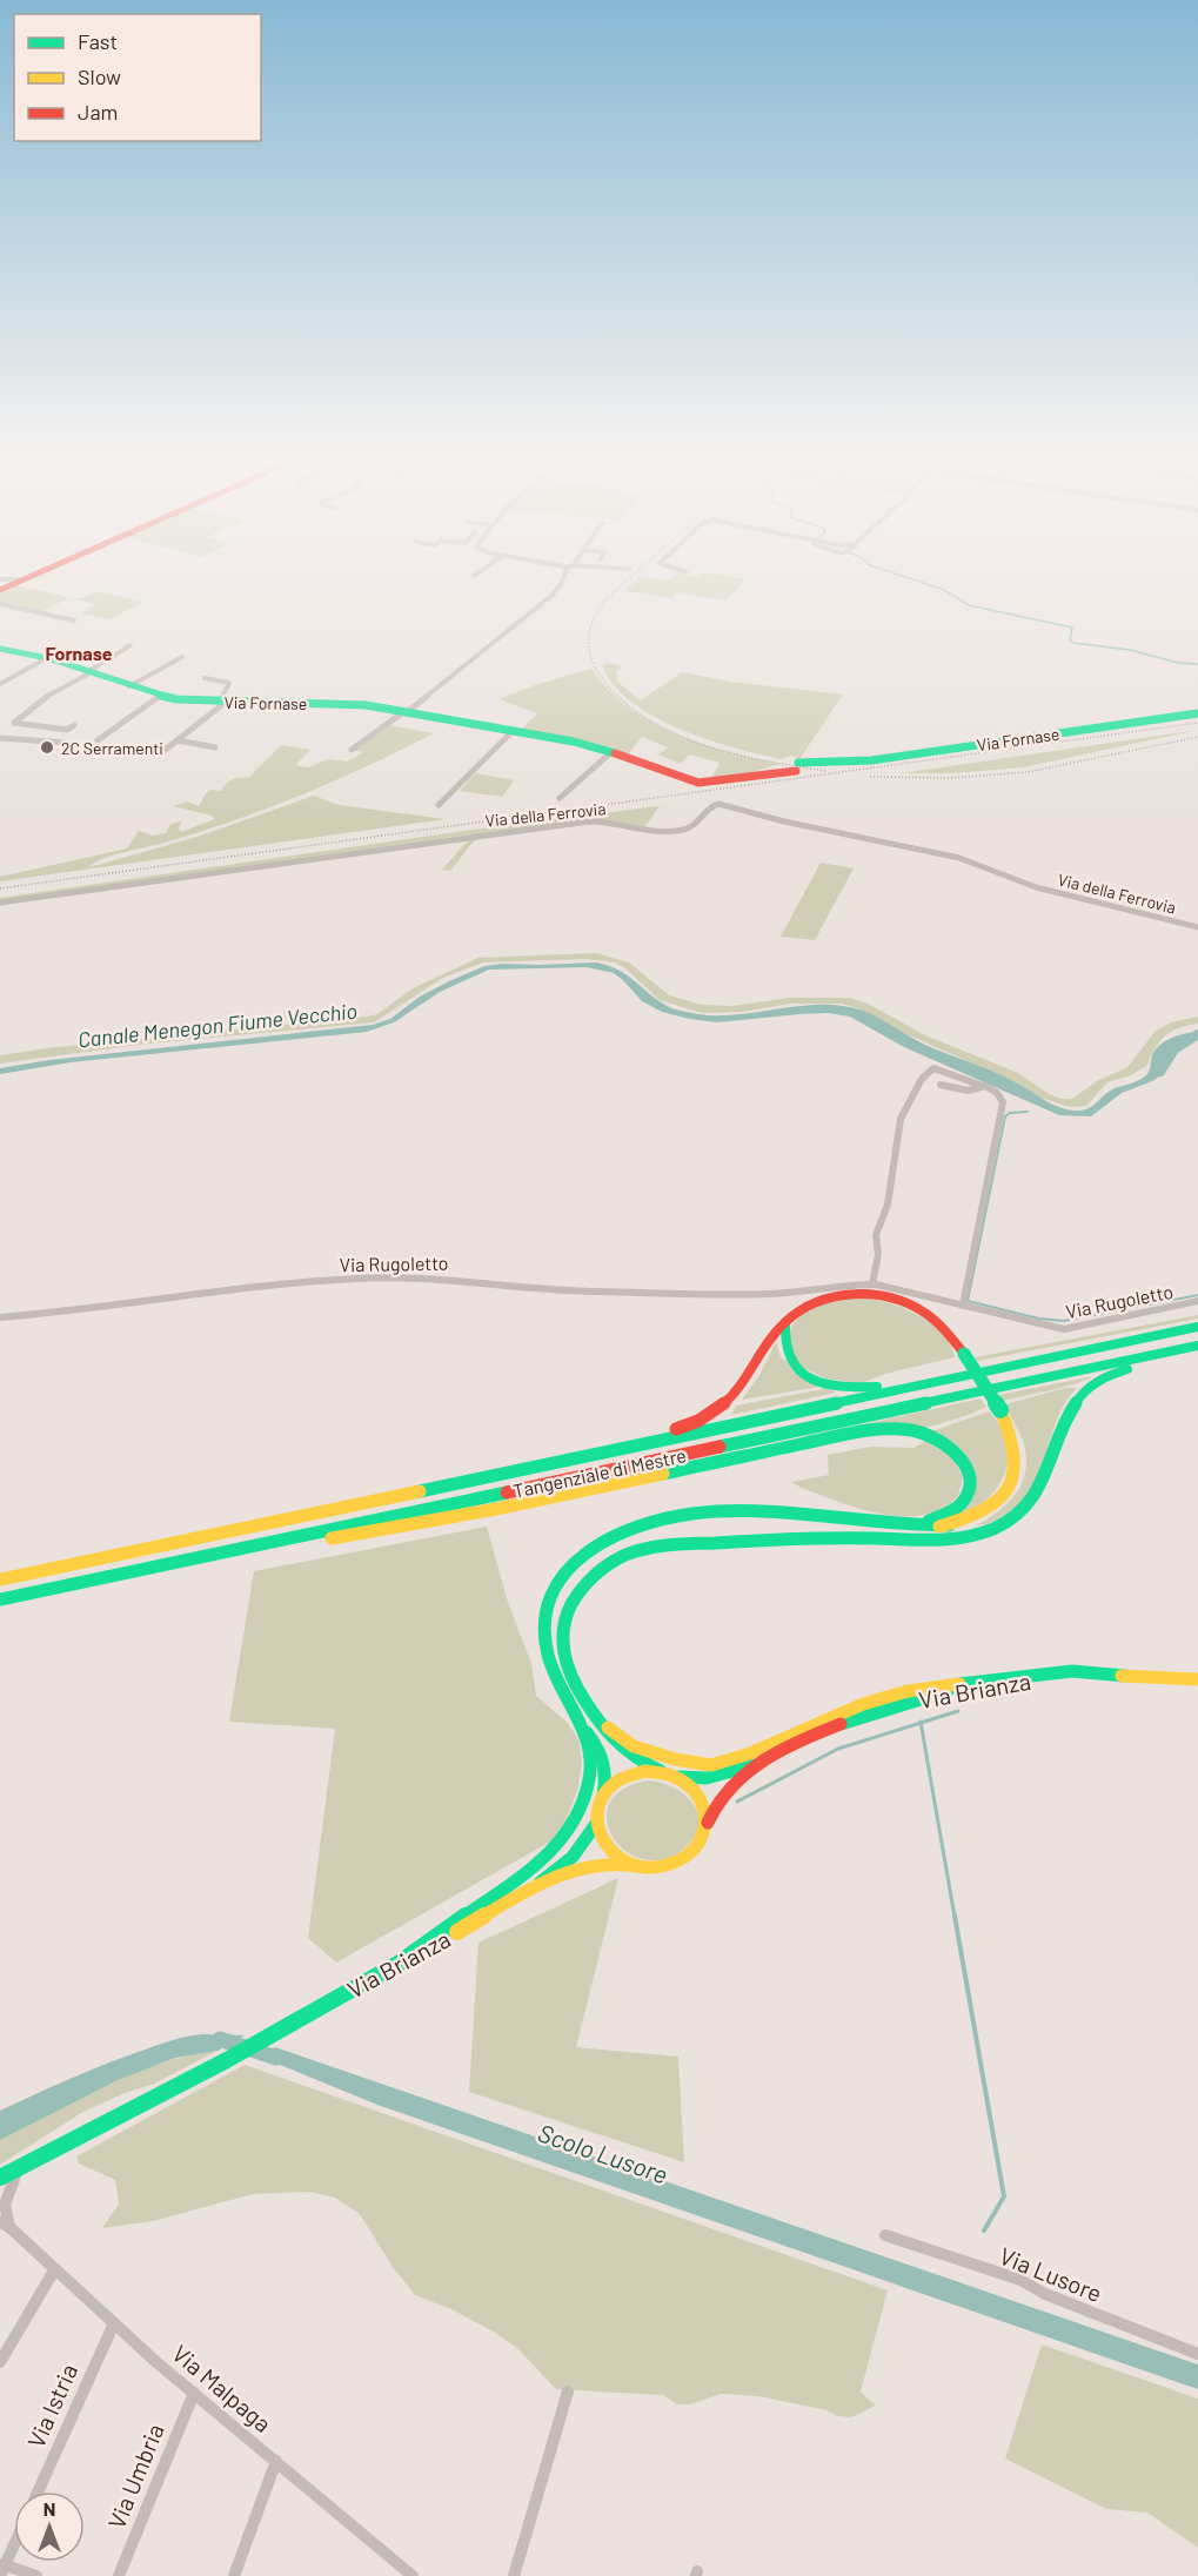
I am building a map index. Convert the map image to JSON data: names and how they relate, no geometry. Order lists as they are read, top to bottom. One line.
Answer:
{"streets":{"main road":["Via Fornase","Tangenziale di Mestre","Via Brianza"],"street":["Via della Ferrovia","Via Rugoletto","Via Lusore","Via Malpaga","Via Istria","Via Umbria"]},"crossings":[["Via Brianza","Via Malpaga"],["Via Malpaga","Via Istria"],["Via Malpaga","Via Umbria"]],"districts":["Fornase"],"water":["Canale Menegon Fiume Vecchio","Scolo Lusore"],"places":["2C Serramenti"],"legend":["Fast","Slow","Jam"],"north":"top"}
